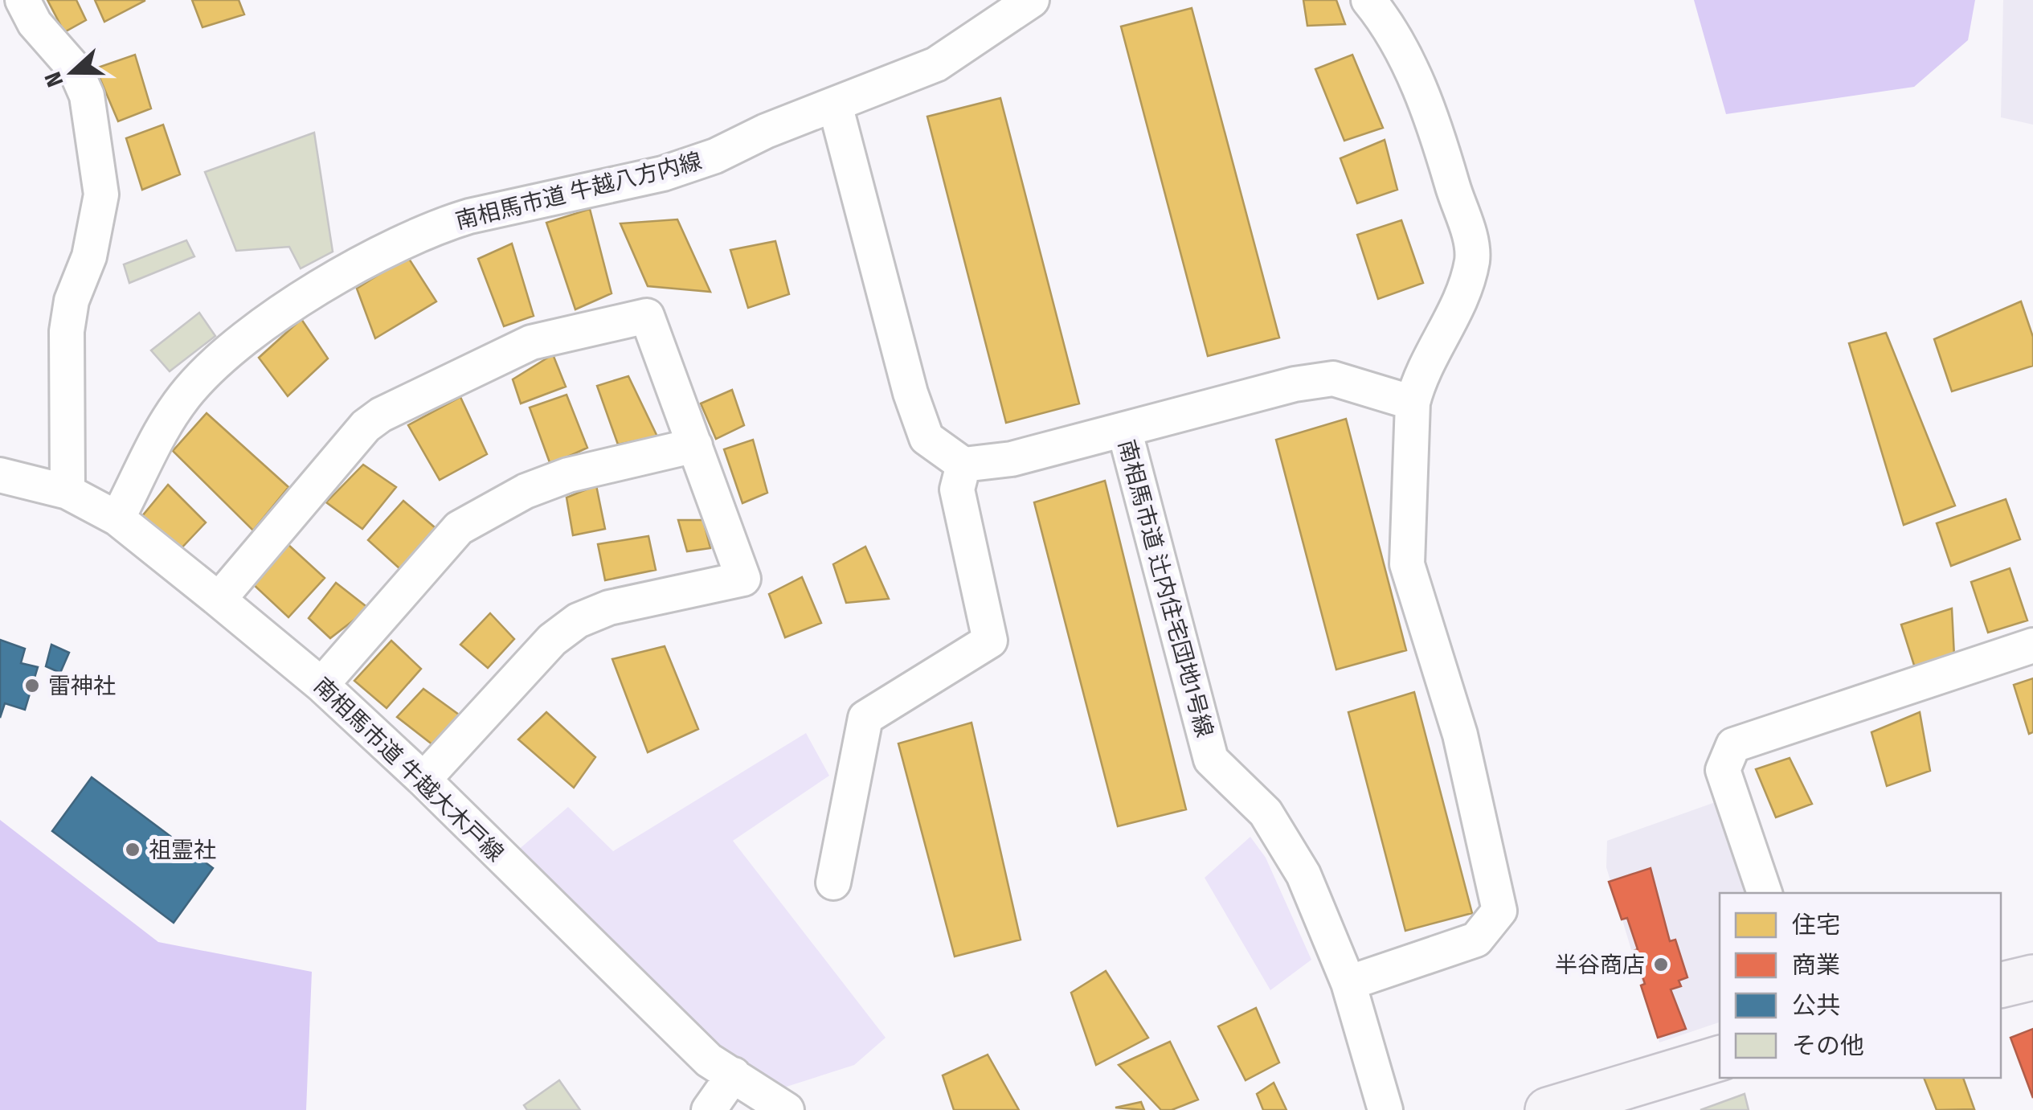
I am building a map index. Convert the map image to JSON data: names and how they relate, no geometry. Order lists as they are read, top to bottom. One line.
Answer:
{"streets":{"street":["南相馬市道 牛越八方内線","南相馬市道 辻内住宅団地1号線","南相馬市道 牛越大木戸線"]},"crossings":[["南相馬市道 牛越八方内線","南相馬市道 牛越大木戸線"]],"places":["雷神社","祖霊社","半谷商店"],"legend":["住宅","商業","公共","その他"],"north":"left"}
